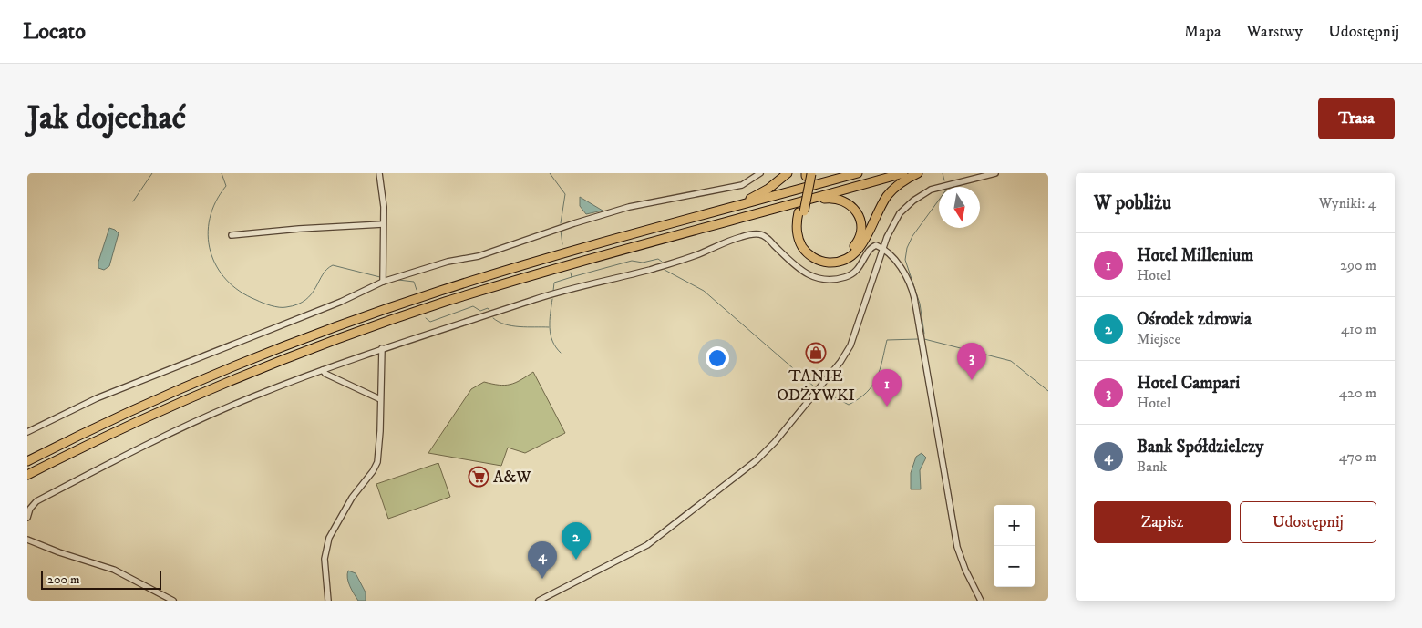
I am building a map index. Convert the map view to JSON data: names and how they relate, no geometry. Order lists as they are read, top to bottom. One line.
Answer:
{"places":{"shop":["TANIE ODŻYWKI"],"supermarket":["A&W"]},"scale_bar":"200 m","north":"bottom","page":{"header":"Locato","nav":["Mapa","Warstwy","Udostępnij"],"buttons":["Trasa",["Zapisz","Udostępnij"]],"title":"Jak dojechać","heading":["W pobliżu","Wyniki: 4"],"list":[{"mark":"1","name":"Hotel Millenium","note":"Hotel","value":"290 m"},{"mark":"2","name":"Ośrodek zdrowia","note":"Miejsce","value":"410 m"},{"mark":"3","name":"Hotel Campari","note":"Hotel","value":"420 m"},{"mark":"4","name":"Bank Spółdzielczy","note":"Bank","value":"470 m"}],"pins":["3","1","2","4"],"map_buttons":["+","−"],"scale":"200 m"}}
